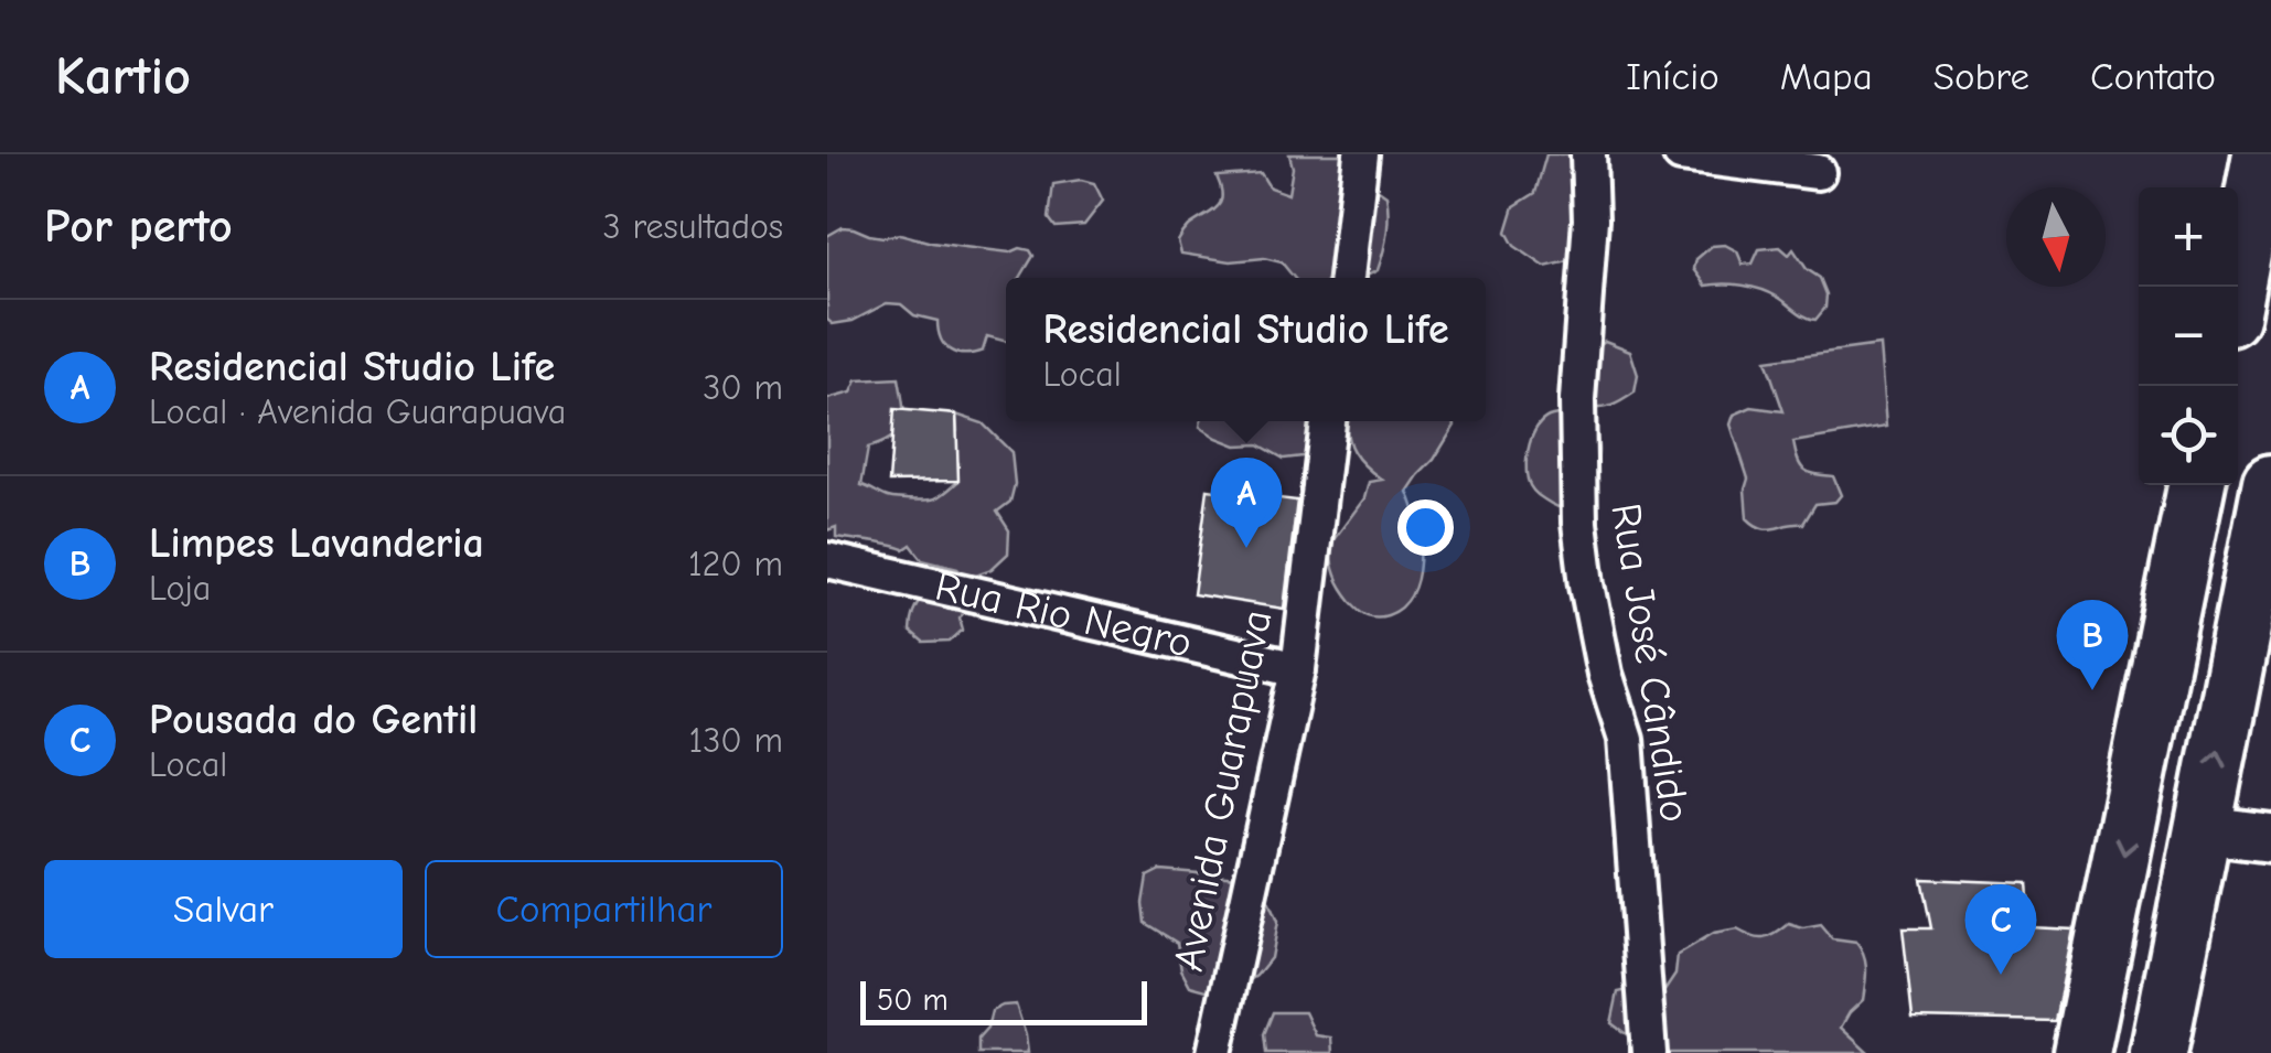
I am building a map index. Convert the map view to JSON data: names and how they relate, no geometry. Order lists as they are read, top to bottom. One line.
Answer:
{"streets":{"street":["Rua Rio Negro","Rua José Cândido","Avenida Guarapuava"]},"crossings":[["Rua Rio Negro","Avenida Guarapuava"]],"scale_bar":"50 m","north":"bottom","page":{"header":"Kartio","nav":["Início","Mapa","Sobre","Contato"],"heading":["Por perto","3 resultados"],"map_buttons":["+","−"],"popup":["Residencial Studio Life","Local"],"list":[{"mark":"A","name":"Residencial Studio Life","note":"Local · Avenida Guarapuava","value":"30 m"},{"mark":"B","name":"Limpes Lavanderia","note":"Loja","value":"120 m"},{"mark":"C","name":"Pousada do Gentil","note":"Local","value":"130 m"}],"pins":["A","B","C"],"buttons":["Salvar","Compartilhar"],"scale":"50 m"}}
